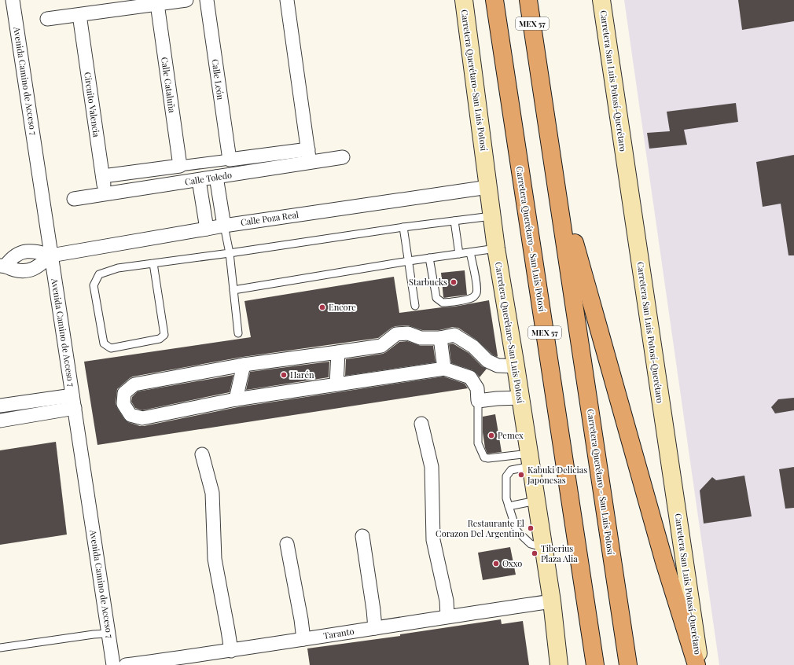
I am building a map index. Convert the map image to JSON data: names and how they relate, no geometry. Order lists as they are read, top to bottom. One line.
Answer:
{"streets":{"highway":["MEX 57","Carretera Querétaro - San Luis Potosí"],"main road":["Carretera Querétaro-San Luis Potosí","Carretera San Luis Potosí-Querétaro"],"street":["Calle León","Avenida Camino de Acceso 7","Calle Cataluña","Circuito Valencia","Calle Toledo","Calle Poza Real","Taranto"]},"crossings":[["Calle León","Calle Toledo"],["Carretera Querétaro-San Luis Potosí","Calle Poza Real"],["Carretera Querétaro-San Luis Potosí","Taranto"],["Avenida Camino de Acceso 7","Calle Poza Real"],["Calle Cataluña","Calle Toledo"],["Circuito Valencia","Calle Toledo"]],"places":["Starbucks","Encore","Harén","Pemex","Kabuki Delicias Japonesas","Restaurante El Corazon Del Argentino","Tiberius Plaza Alia","Oxxo"]}
